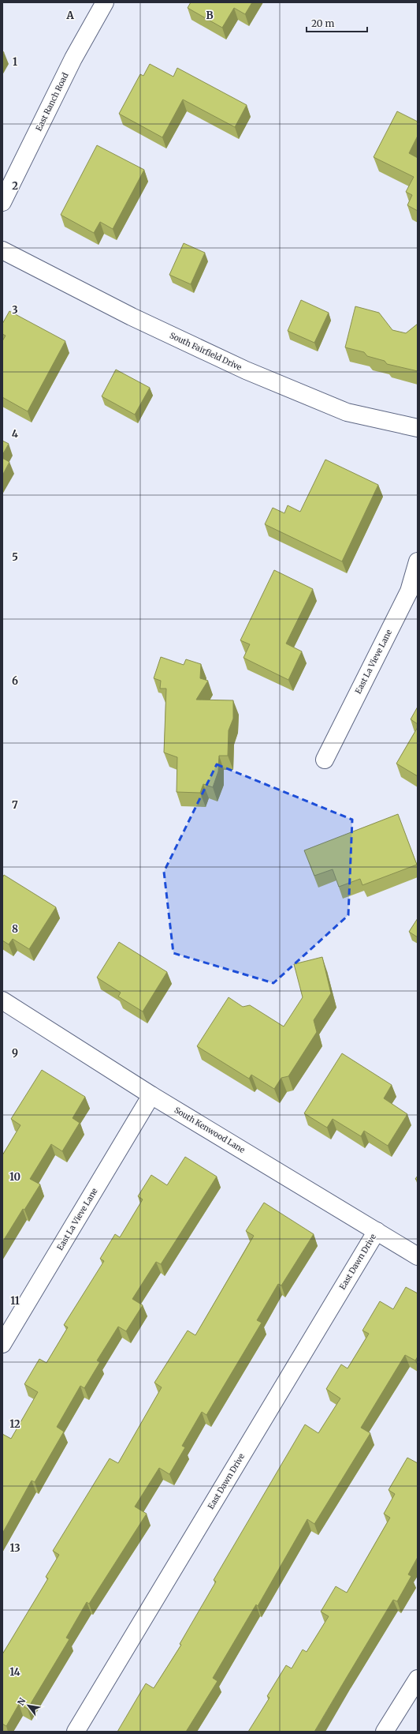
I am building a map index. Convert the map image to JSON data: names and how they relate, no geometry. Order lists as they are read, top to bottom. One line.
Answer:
{"streets":{"street":["East Ranch Road","South Fairfield Drive","East La Vieve Lane","South Kenwood Lane","East Dawn Drive"]},"crossings":[["East La Vieve Lane","South Kenwood Lane"],["South Kenwood Lane","East Dawn Drive"]],"scale_bar":"20 m","north":"top left","grid":{"columns":["A","B"],"rows":["1","2","3","4","5","6","7","8","9","10","11","12","13","14"]}}
